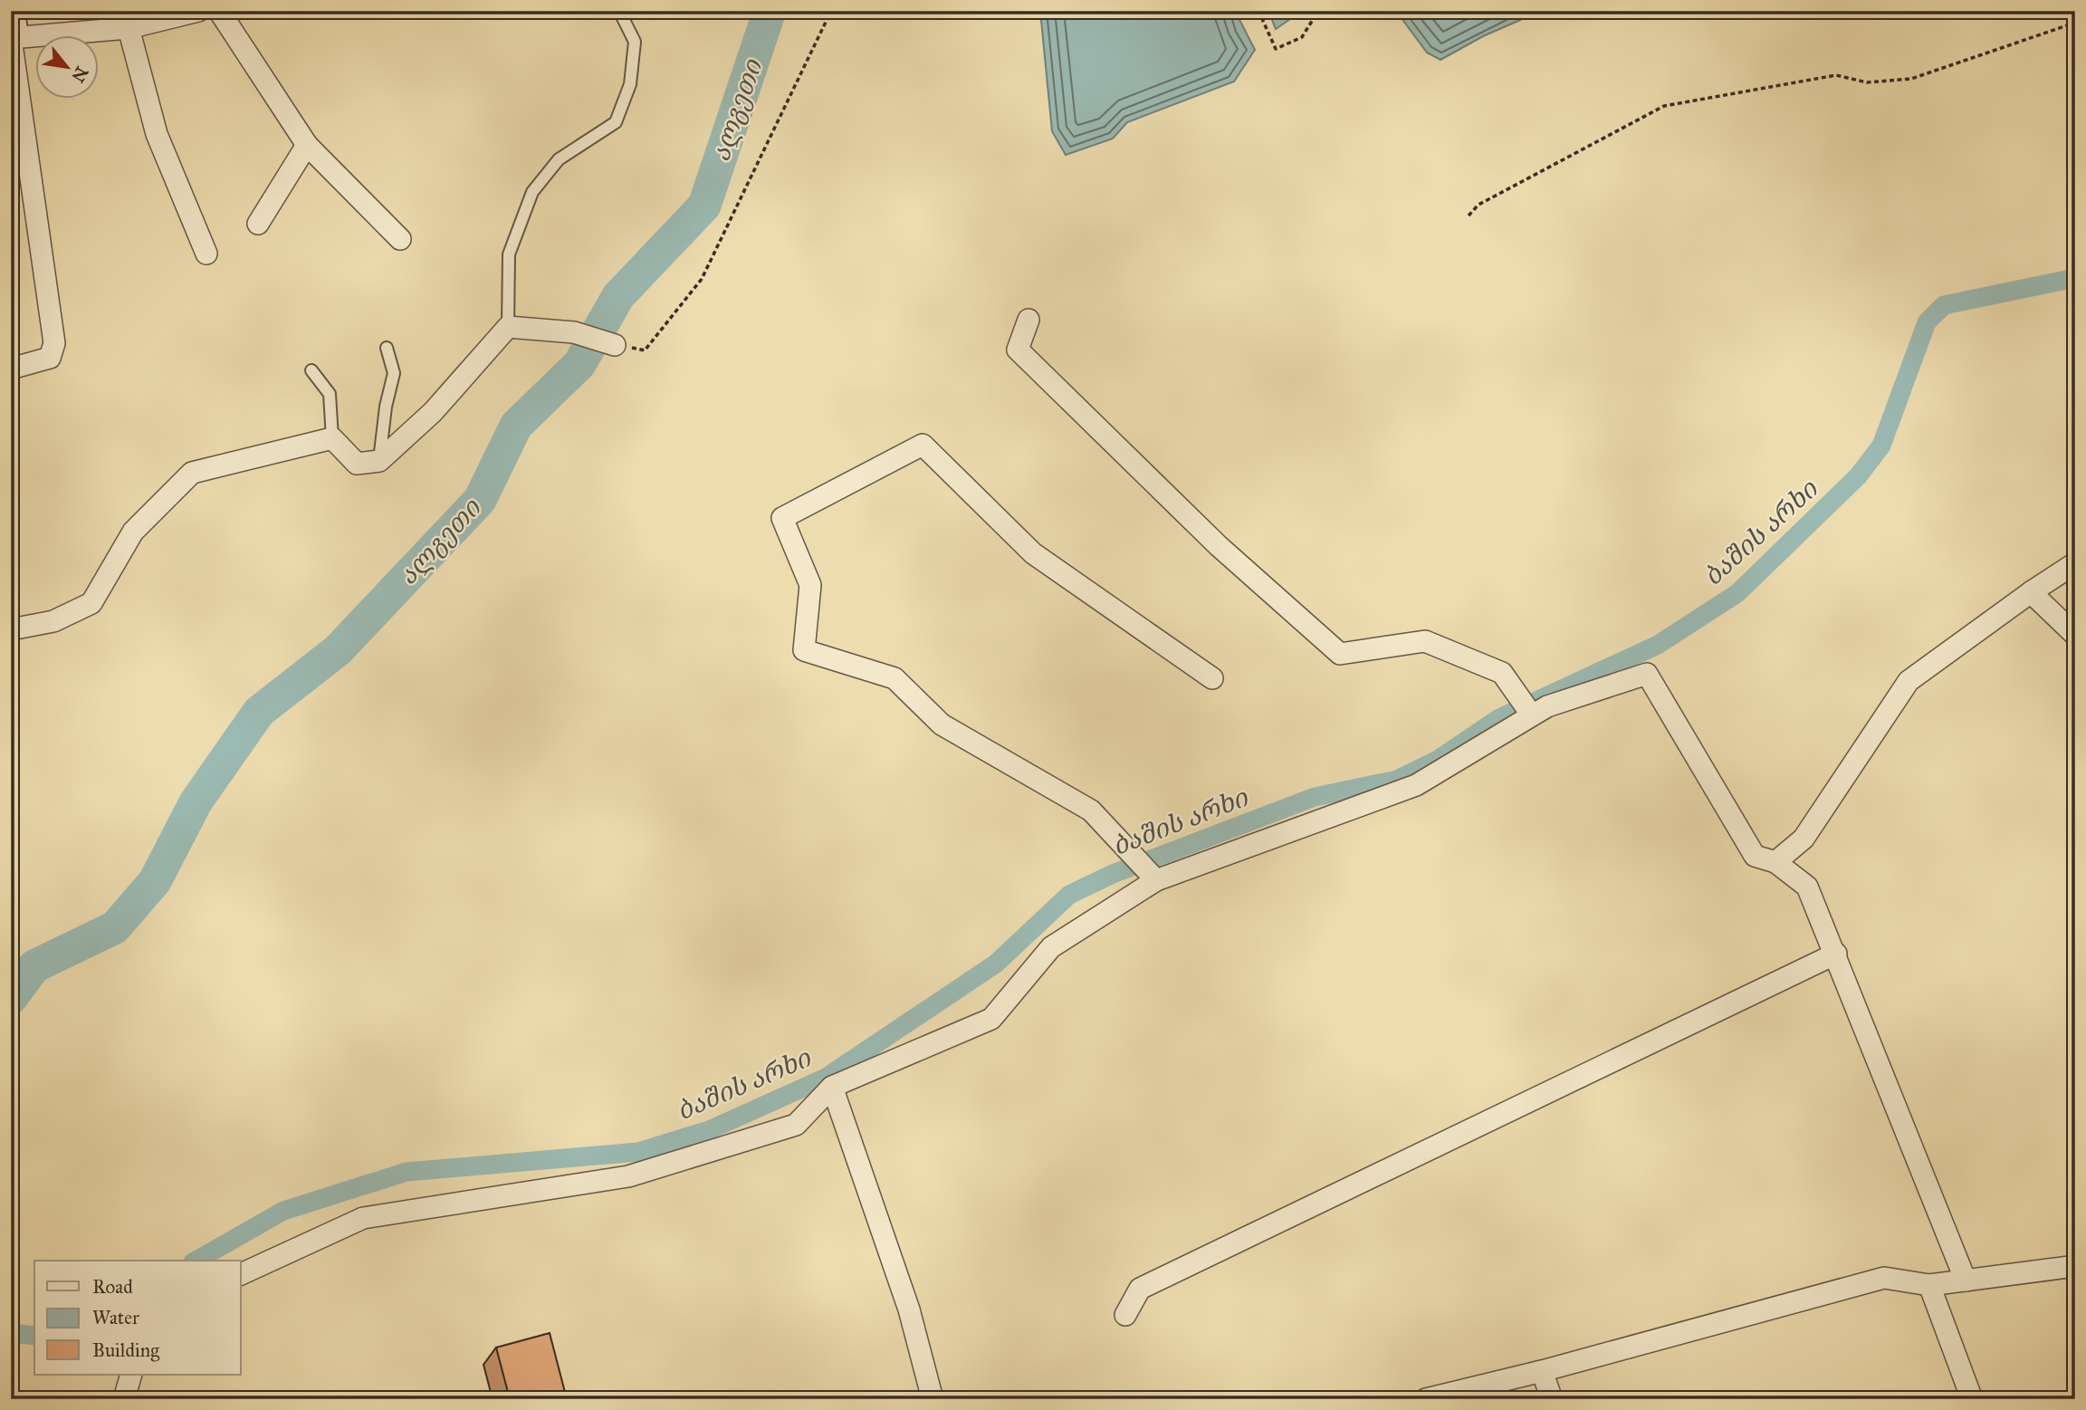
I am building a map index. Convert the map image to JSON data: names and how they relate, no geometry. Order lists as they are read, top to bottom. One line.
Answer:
{"water":["ალგეთი","ბაშის არხი"],"legend":["Road","Water","Building"],"north":"bottom right"}
